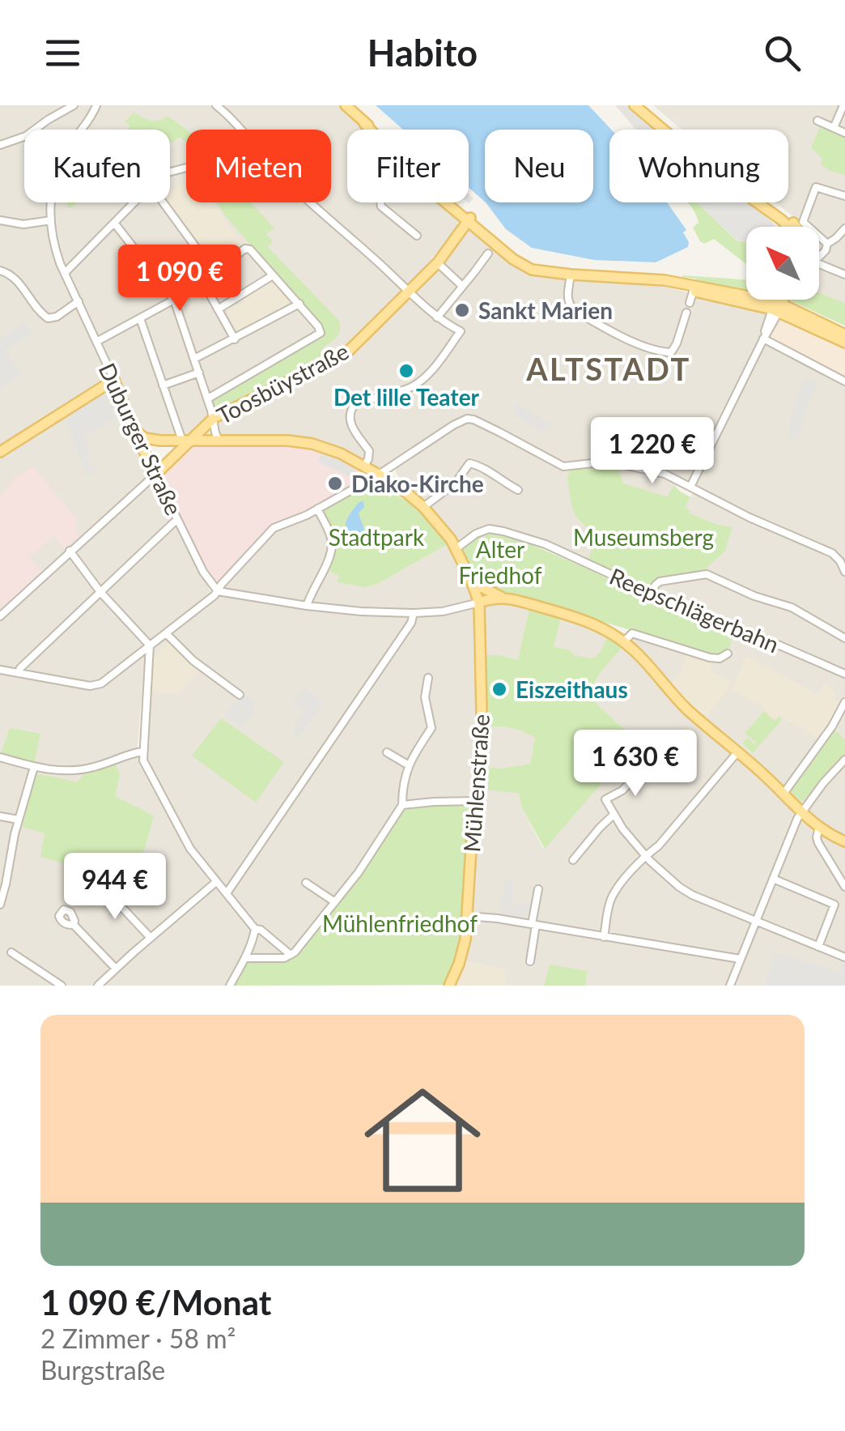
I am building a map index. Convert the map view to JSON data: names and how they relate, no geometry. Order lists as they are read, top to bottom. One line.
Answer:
{"streets":{"main road":["Toosbüystraße","Duburger Straße","Mühlenstraße"],"street":["Reepschlägerbahn"]},"crossings":[["Toosbüystraße","Duburger Straße"],["Toosbüystraße","Mühlenstraße"],["Reepschlägerbahn","Mühlenstraße"]],"districts":["ALTSTADT"],"parks":["Stadtpark","Museumsberg","Alter Friedhof","Mühlenfriedhof"],"places":["Sankt Marien","Det lille Teater","Diako-Kirche","Eiszeithaus"],"north":"top left","page":{"header":"Habito","chip":["Kaufen","Mieten","Filter","Neu","Wohnung"],"price":["1 090 €","1 220 €","1 630 €","944 €"],"list":[{"name":"1 090 €/Monat","note":"2 Zimmer · 58 m² · Burgstraße"}]}}
